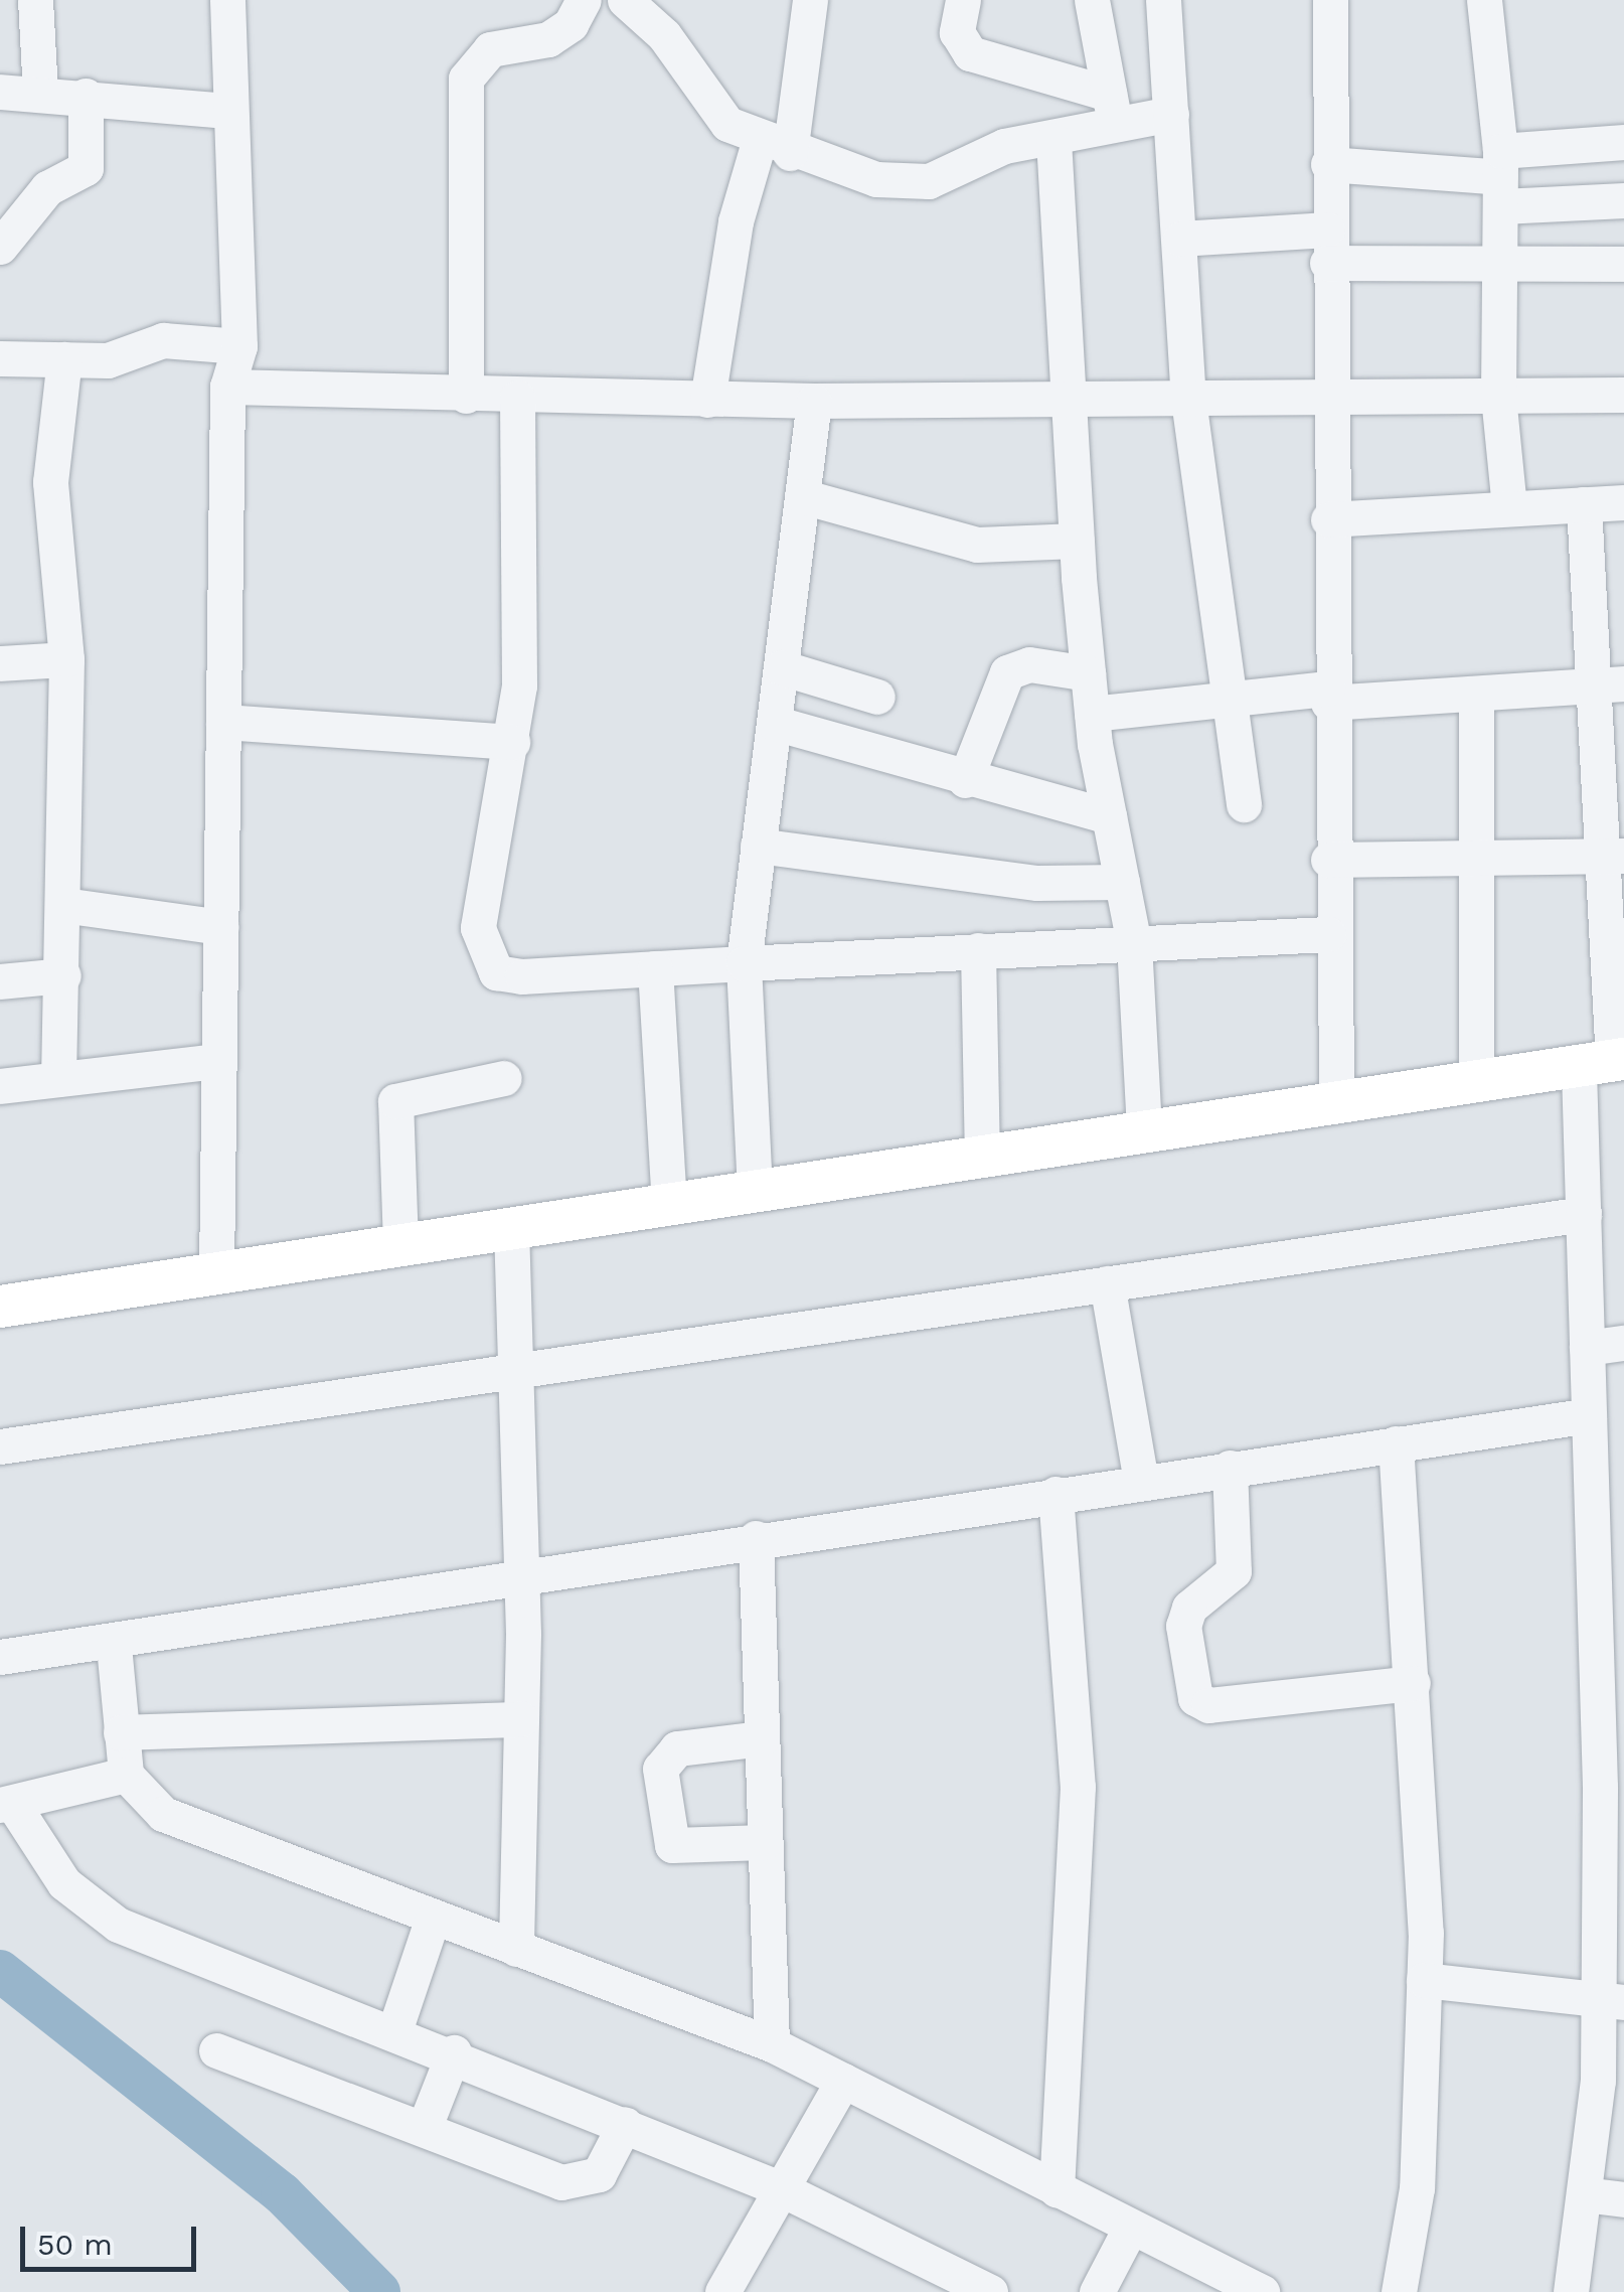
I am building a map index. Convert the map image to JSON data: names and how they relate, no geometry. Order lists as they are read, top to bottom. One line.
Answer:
{"scale_bar":"50 m"}
